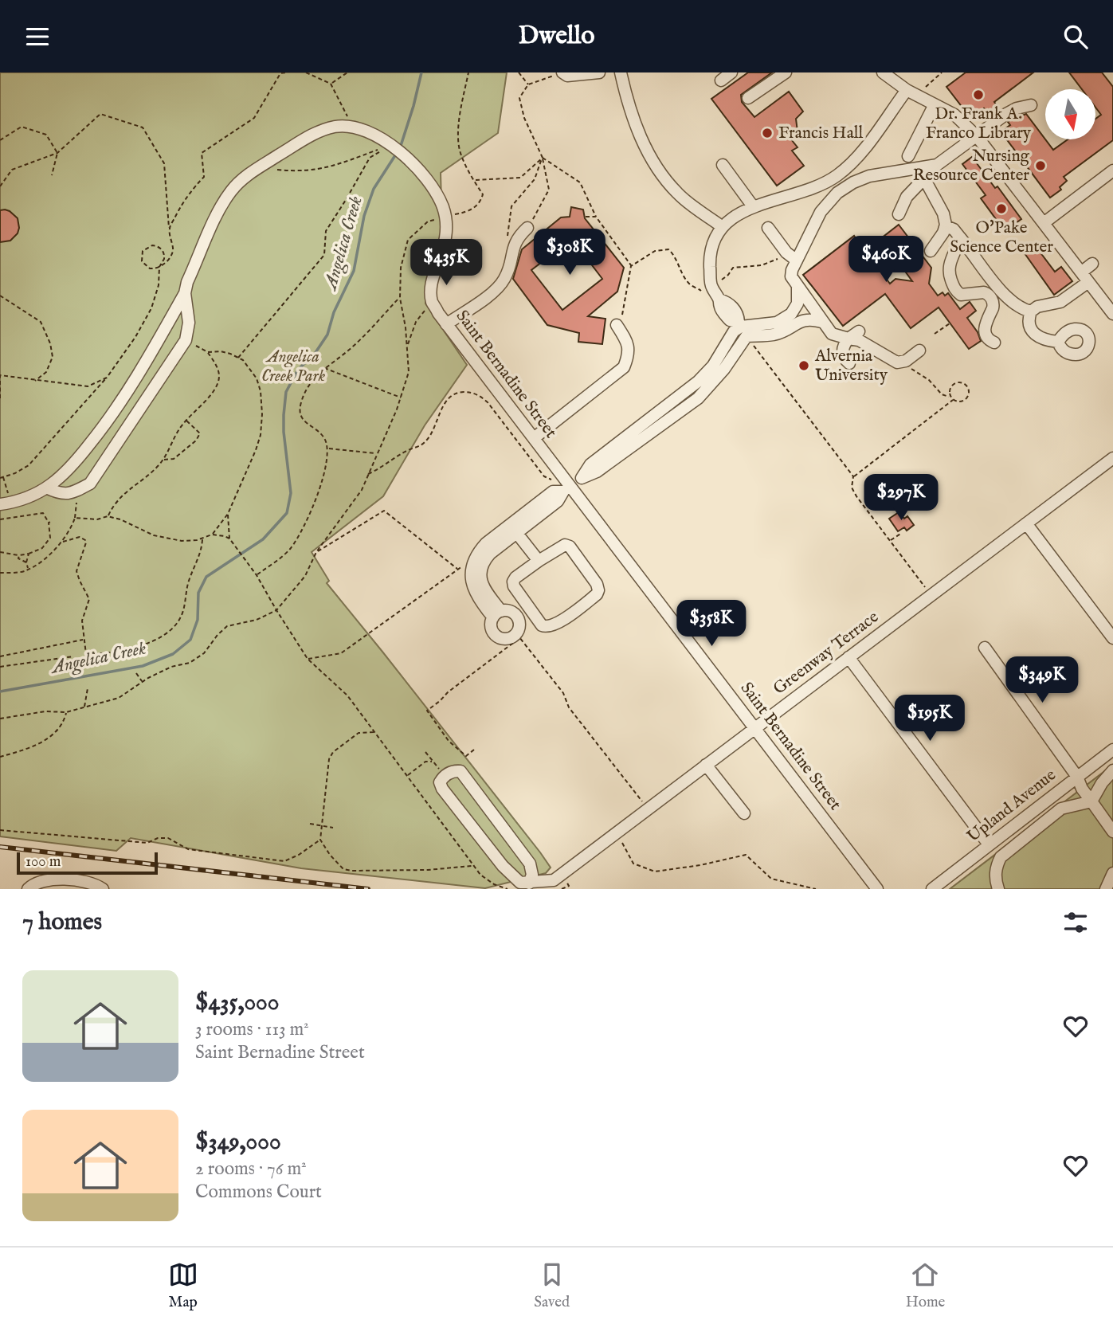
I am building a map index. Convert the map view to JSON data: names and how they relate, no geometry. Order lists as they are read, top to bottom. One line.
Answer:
{"streets":{"street":["Saint Bernadine Street","Greenway Terrace","Upland Avenue"]},"crossings":[["Saint Bernadine Street","Greenway Terrace"]],"water":["Angelica Creek"],"parks":["Angelica Creek Park"],"places":["Dr. Frank A. Franco Library","Francis Hall","Nursing Resource Center","O'Pake Science Center","Alvernia University"],"scale_bar":"100 m","north":"bottom","page":{"header":"Dwello","price":["$308K","$460K","$435K","$297K","$358K","$349K","$195K"],"scale":"100 m","heading":"7 homes","list":[{"name":"$435,000","note":"3 rooms · 113 m² · Saint Bernadine Street"},{"name":"$349,000","note":"2 rooms · 76 m² · Commons Court"}],"tabs":["Map","Saved","Home"]}}
